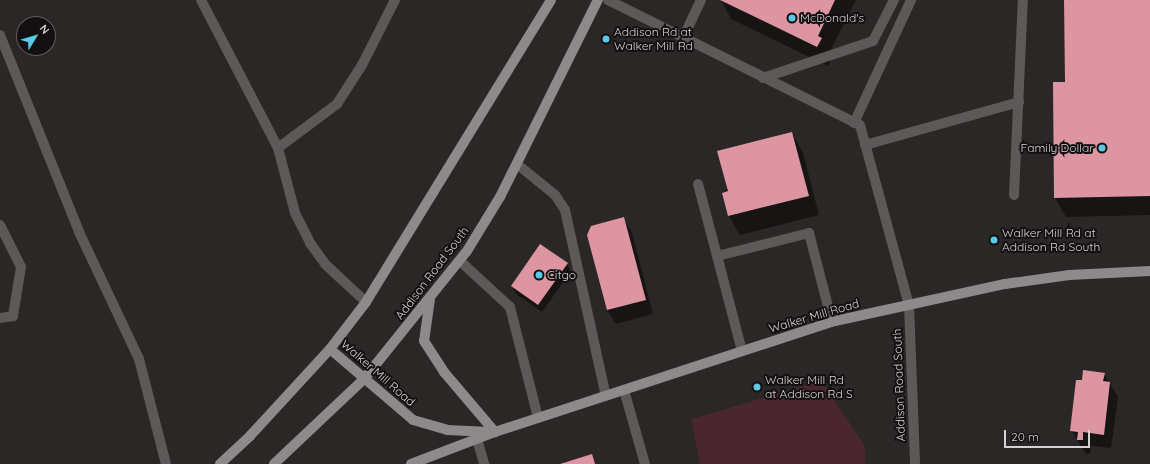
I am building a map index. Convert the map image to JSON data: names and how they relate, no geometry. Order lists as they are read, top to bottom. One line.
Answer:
{"streets":{"main road":["Addison Road South","Walker Mill Road"]},"crossings":[["Addison Road South","Walker Mill Road"]],"places":["McDonald's","Addison Rd at Walker Mill Rd","Family Dollar","Walker Mill Rd at Addison Rd South","Citgo","Walker Mill Rd at Addison Rd S"],"scale_bar":"20 m","north":"top right"}
